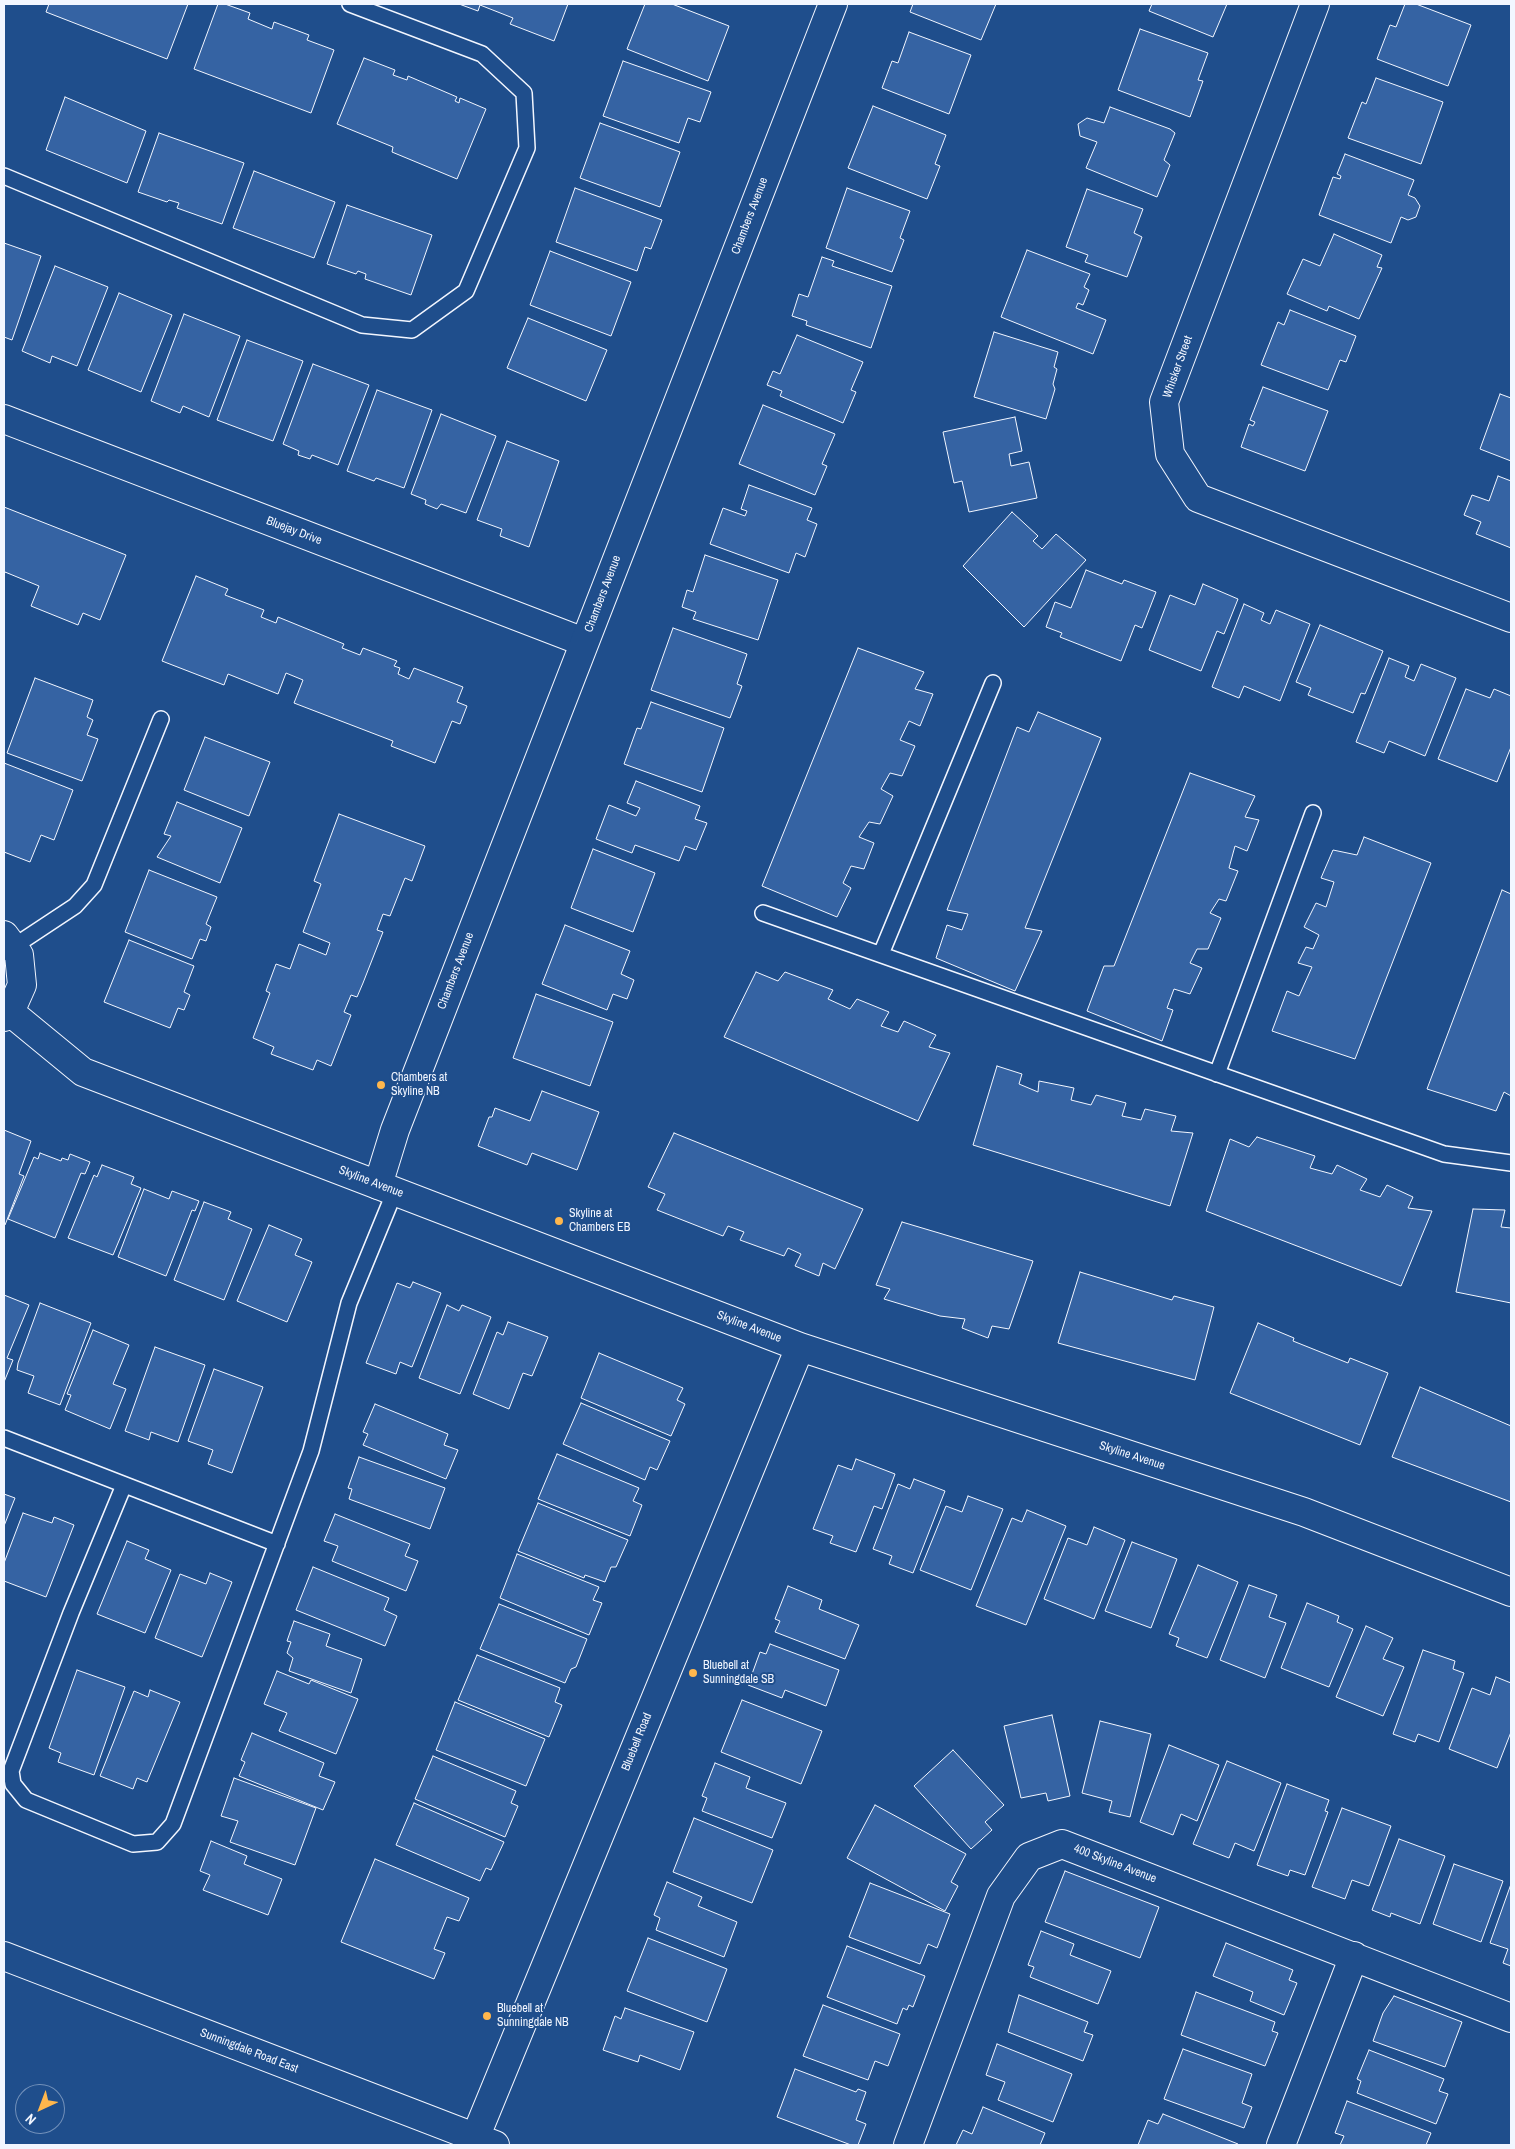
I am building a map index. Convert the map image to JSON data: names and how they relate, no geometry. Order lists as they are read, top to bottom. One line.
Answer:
{"streets":{"street":["Chambers Avenue","Whisker Street","Bluejay Drive","Skyline Avenue","Bluebell Road","400 Skyline Avenue","Sunningdale Road East"]},"crossings":[["Chambers Avenue","Bluejay Drive"],["Chambers Avenue","Skyline Avenue"],["Skyline Avenue","Bluebell Road"],["Bluebell Road","Sunningdale Road East"]],"places":["Chambers at Skyline NB","Skyline at Chambers EB","Bluebell at Sunningdale SB","Bluebell at Sunningdale NB"],"north":"bottom left"}
